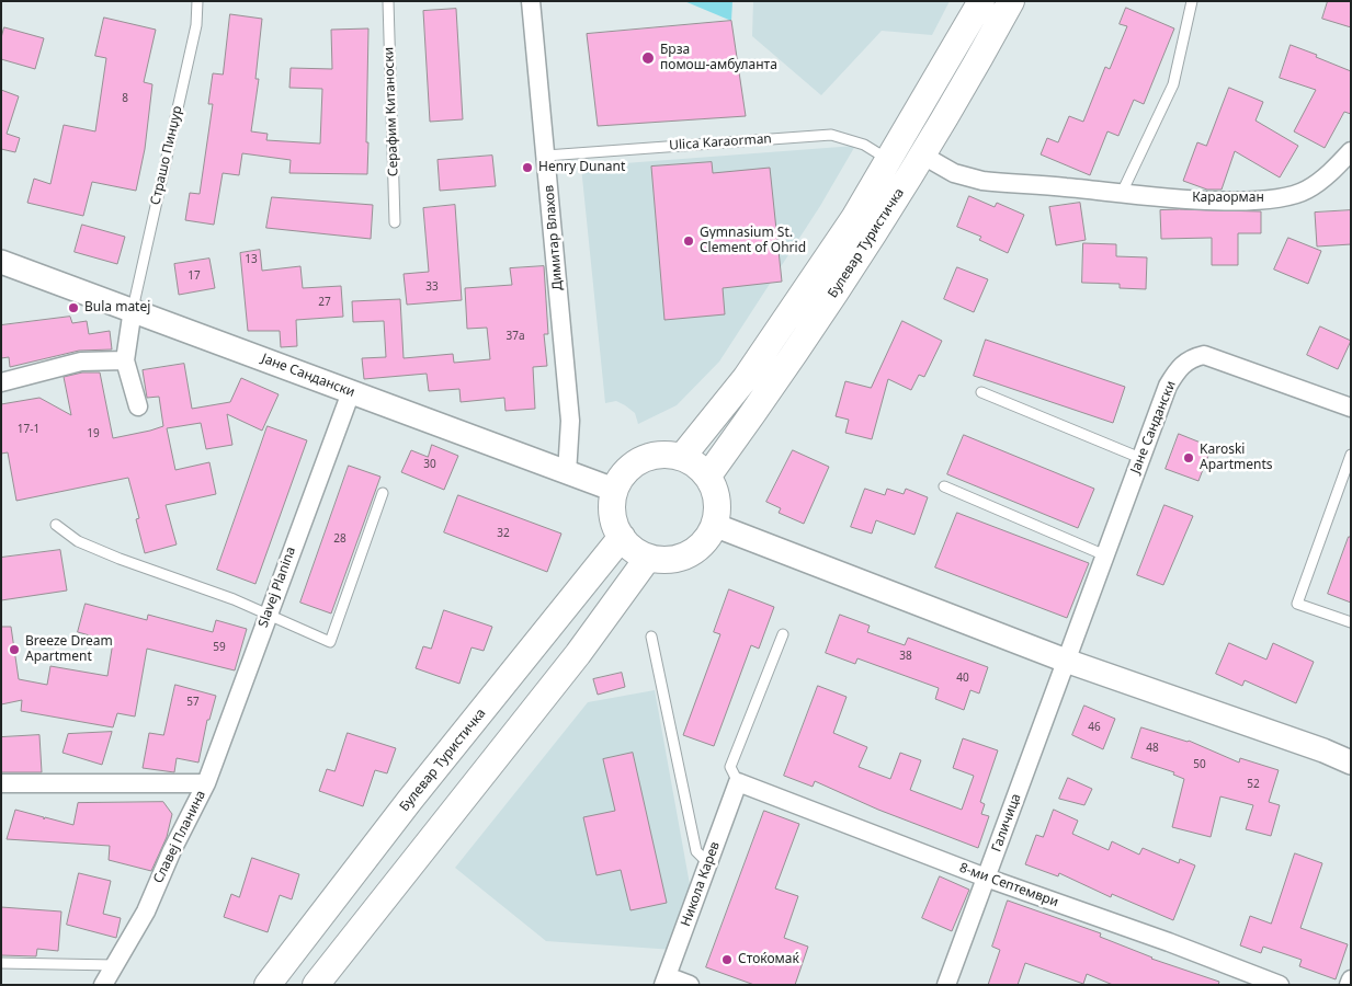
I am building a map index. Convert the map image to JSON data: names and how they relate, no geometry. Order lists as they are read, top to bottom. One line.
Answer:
{"streets":{"main road":["Булевар Туристичка"],"street":["Караорман","Димитар Влахов","Јане Сандански","Slavej Planina","Галичица","Славеј Планина","Никола Карев","8-ми Септември"],"lane":["Серафим Китаноски","Ulica Karaorman","Страшо Пинџур"]},"crossings":[["Ulica Karaorman","Димитар Влахов"],["Ulica Karaorman","Булевар Туристичка"],["Страшо Пинџур","Јане Сандански"],["Караорман","Булевар Туристичка"],["Димитар Влахов","Јане Сандански"],["Булевар Туристичка","Јане Сандански"],["Јане Сандански","Slavej Planina"],["Јане Сандански","Галичица"],["Slavej Planina","Славеј Планина"],["Галичица","8-ми Септември"],["Никола Карев","8-ми Септември"]],"places":["Брза помош-амбуланта","Henry Dunant","Gymnasium St. Clement of Ohrid","Bula matej","Karoski Apartments","Breeze Dream Apartment","Стоќомаќ"],"house_numbers":["8","13","17","33","27","37a","17-1","19","30","32","28","59","38","40","57","46","48","50","52"]}
